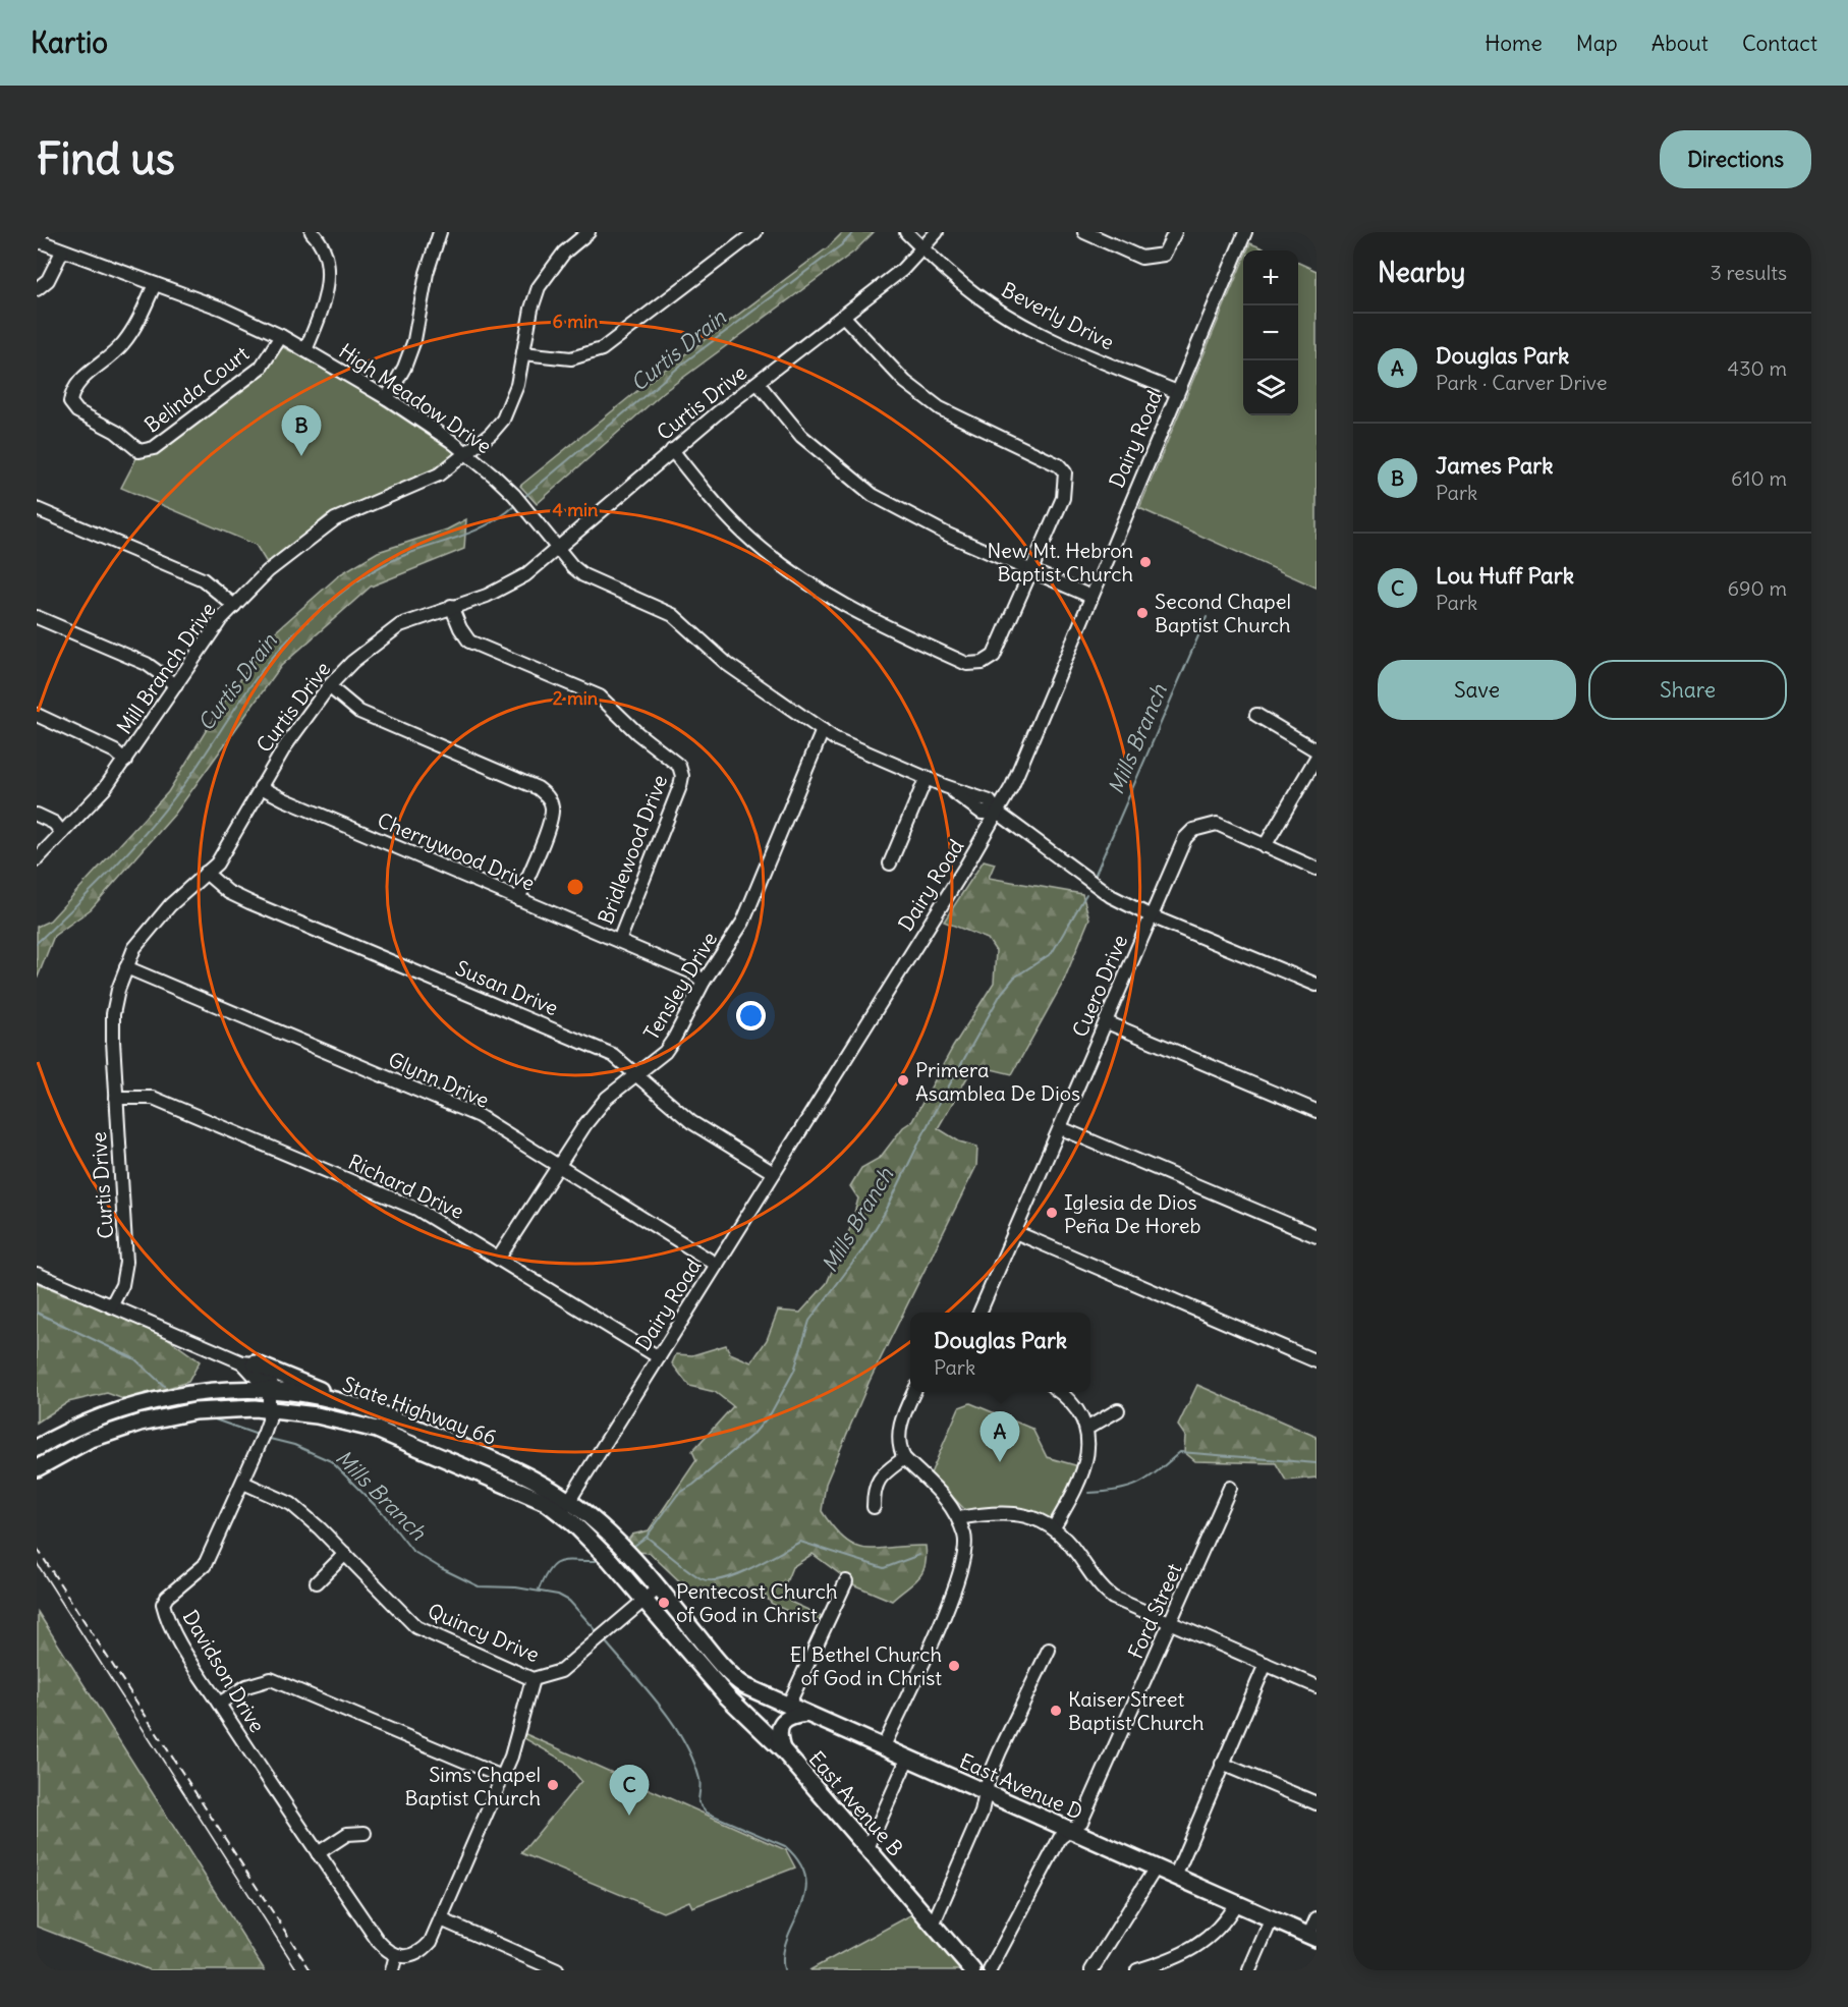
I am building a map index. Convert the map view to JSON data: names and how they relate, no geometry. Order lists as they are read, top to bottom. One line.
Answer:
{"streets":{"main road":["State Highway 66","East Avenue D","East Avenue B"],"street":["Beverly Drive","Belinda Court","High Meadow Drive","Curtis Drive","Dairy Road","Mill Branch Drive","Bridlewood Drive","Cherrywood Drive","Tensley Drive","Cuero Drive","Susan Drive","Glynn Drive","Richard Drive","Ford Street","Quincy Drive","Davidson Drive"]},"crossings":[["Beverly Drive","Curtis Drive"],["Beverly Drive","Dairy Road"],["Belinda Court","High Meadow Drive"],["High Meadow Drive","Curtis Drive"],["High Meadow Drive","Dairy Road"],["High Meadow Drive","Mill Branch Drive"],["High Meadow Drive","Tensley Drive"],["High Meadow Drive","Cuero Drive"],["Curtis Drive","Bridlewood Drive"],["Curtis Drive","Cherrywood Drive"],["Curtis Drive","Susan Drive"],["Curtis Drive","Glynn Drive"],["Curtis Drive","Richard Drive"],["Dairy Road","Susan Drive"],["Dairy Road","Glynn Drive"],["Dairy Road","Richard Drive"],["Dairy Road","State Highway 66"],["Bridlewood Drive","Cherrywood Drive"],["Cherrywood Drive","Tensley Drive"],["Tensley Drive","Susan Drive"],["Tensley Drive","Glynn Drive"],["Tensley Drive","Richard Drive"],["State Highway 66","Quincy Drive"],["State Highway 66","Davidson Drive"],["State Highway 66","East Avenue D"],["State Highway 66","East Avenue B"],["Ford Street","East Avenue D"],["Quincy Drive","Davidson Drive"]],"water":["Curtis Drain","Mills Branch"],"places":["New Mt. Hebron Baptist Church","Second Chapel Baptist Church","Primera Asamblea De Dios","Iglesia de Dios Peña De Horeb","Pentecost Church of God in Christ","El Bethel Church of God in Christ","Kaiser Street Baptist Church","Sims Chapel Baptist Church"],"page":{"header":"Kartio","nav":["Home","Map","About","Contact"],"buttons":["Directions",["Save","Share"]],"title":"Find us","heading":["Nearby","3 results"],"map_buttons":["+","−"],"list":[{"mark":"A","name":"Douglas Park","note":"Park · Carver Drive","value":"430 m"},{"mark":"B","name":"James Park","note":"Park","value":"610 m"},{"mark":"C","name":"Lou Huff Park","note":"Park","value":"690 m"}],"pins":["B","A","C"],"popup":["Douglas Park","Park"]},"rings":["6 min","4 min","2 min"]}
